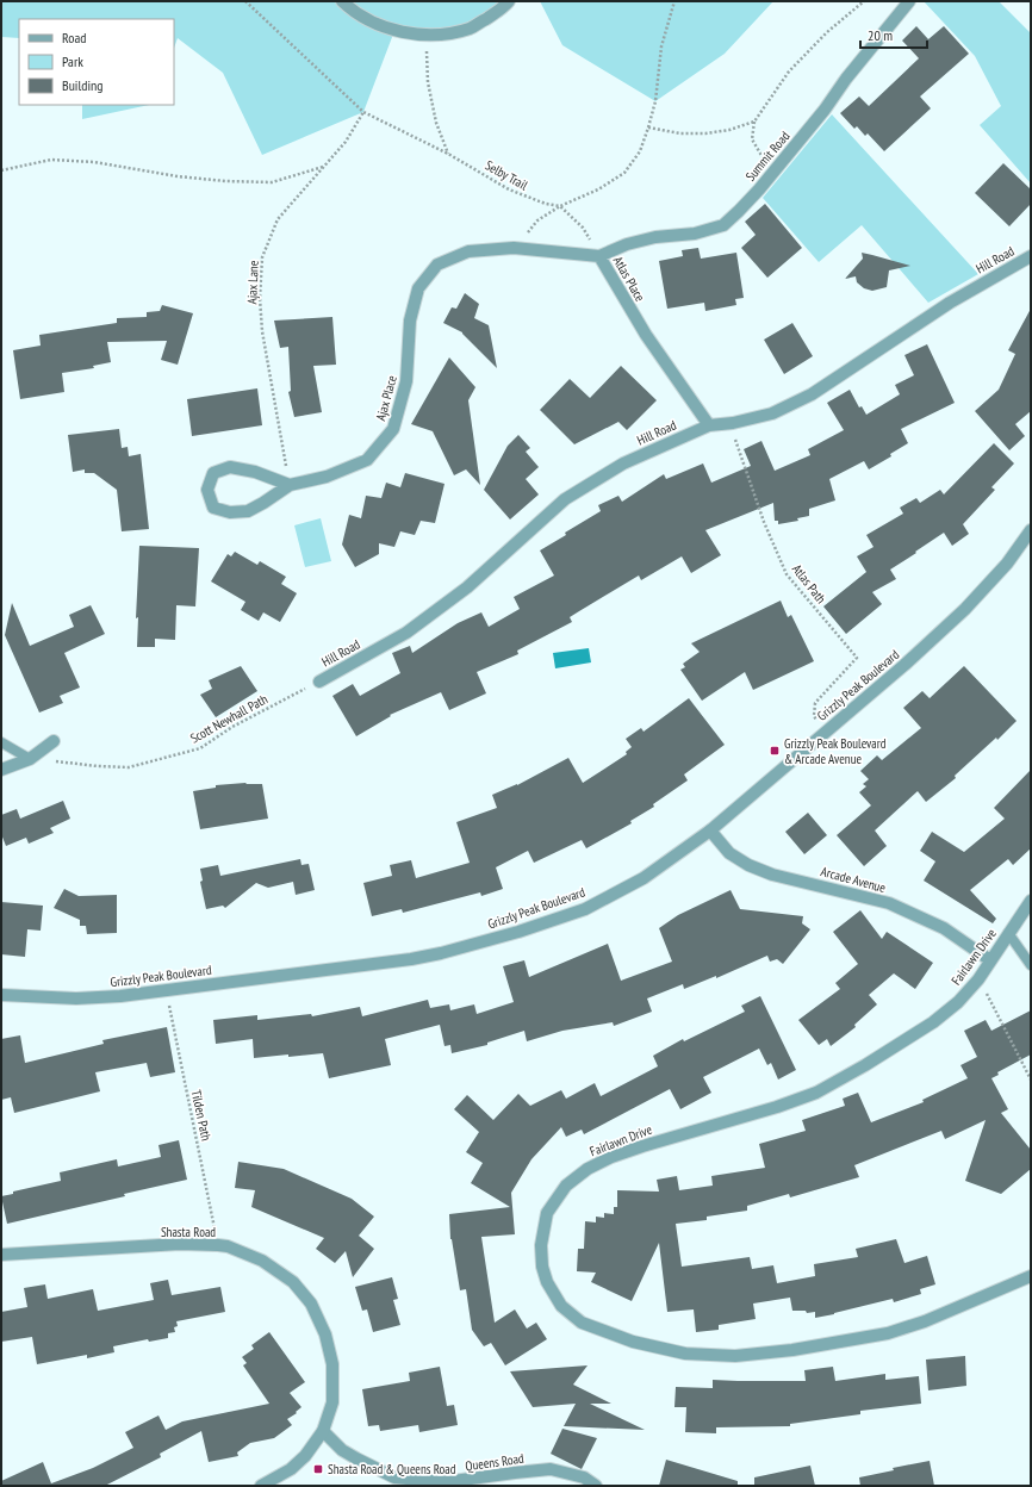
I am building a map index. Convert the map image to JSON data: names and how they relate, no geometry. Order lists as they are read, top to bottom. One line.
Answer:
{"streets":{"street":["Summit Road","Hill Road","Atlas Place","Ajax Place","Grizzly Peak Boulevard","Arcade Avenue","Fairlawn Drive","Shasta Road","Queens Road"],"path":["Selby Trail","Ajax Lane","Atlas Path","Scott Newhall Path","Tilden Path"]},"crossings":[["Summit Road","Atlas Place"],["Selby Trail","Ajax Lane"],["Hill Road","Atlas Place"],["Hill Road","Atlas Path"],["Hill Road","Scott Newhall Path"],["Atlas Place","Ajax Place"],["Ajax Lane","Ajax Place"],["Atlas Path","Grizzly Peak Boulevard"],["Grizzly Peak Boulevard","Arcade Avenue"],["Grizzly Peak Boulevard","Tilden Path"],["Arcade Avenue","Fairlawn Drive"],["Tilden Path","Shasta Road"],["Shasta Road","Queens Road"]],"places":{"transit":["Grizzly Peak Boulevard & Arcade Avenue","Shasta Road & Queens Road"]},"legend":["Road","Park","Building"],"scale_bar":"20 m"}
